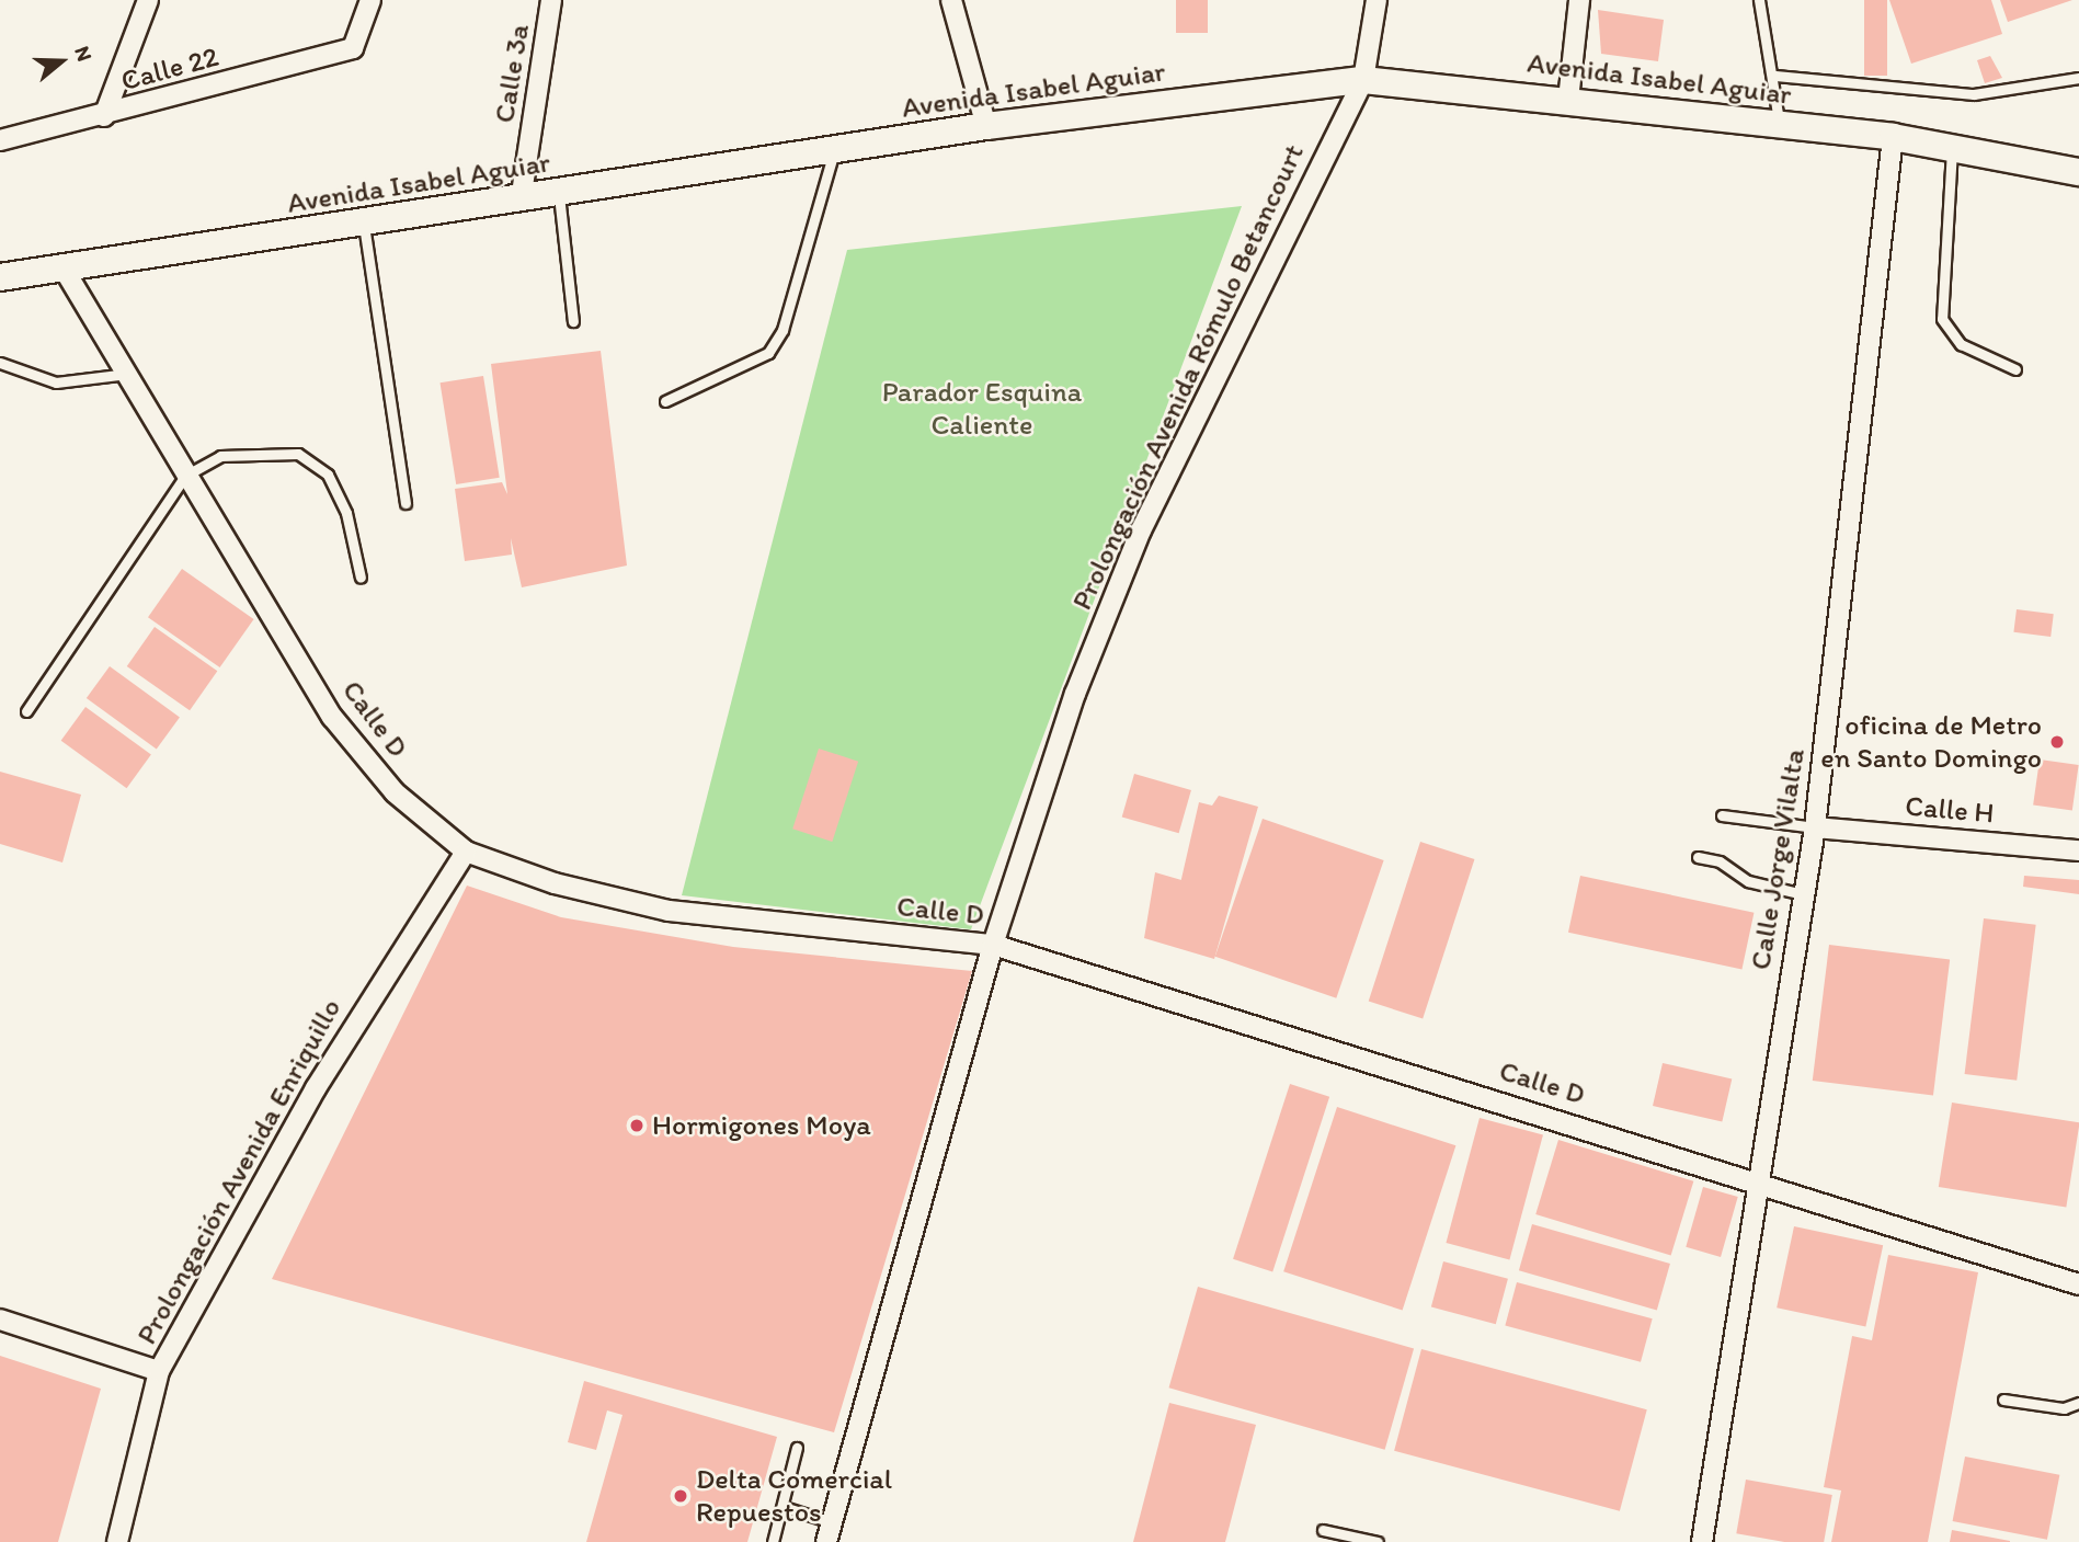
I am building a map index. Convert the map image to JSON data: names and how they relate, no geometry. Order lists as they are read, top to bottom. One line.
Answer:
{"streets":{"main road":["Avenida Isabel Aguiar"],"street":["Calle 22","Calle 3a","Prolongación Avenida Rómulo Betancourt","Calle D","Calle H","Calle Jorge Vilalta","Prolongación Avenida Enriquillo"]},"crossings":[["Calle 3a","Avenida Isabel Aguiar"],["Avenida Isabel Aguiar","Prolongación Avenida Rómulo Betancourt"],["Avenida Isabel Aguiar","Calle D"],["Avenida Isabel Aguiar","Calle Jorge Vilalta"],["Prolongación Avenida Rómulo Betancourt","Calle D"],["Calle D","Calle Jorge Vilalta"],["Calle D","Prolongación Avenida Enriquillo"],["Calle H","Calle Jorge Vilalta"]],"parks":["Parador Esquina Caliente"],"places":["oficina de Metro en Santo Domingo","Hormigones Moya","Delta Comercial Repuestos"],"north":"right"}
